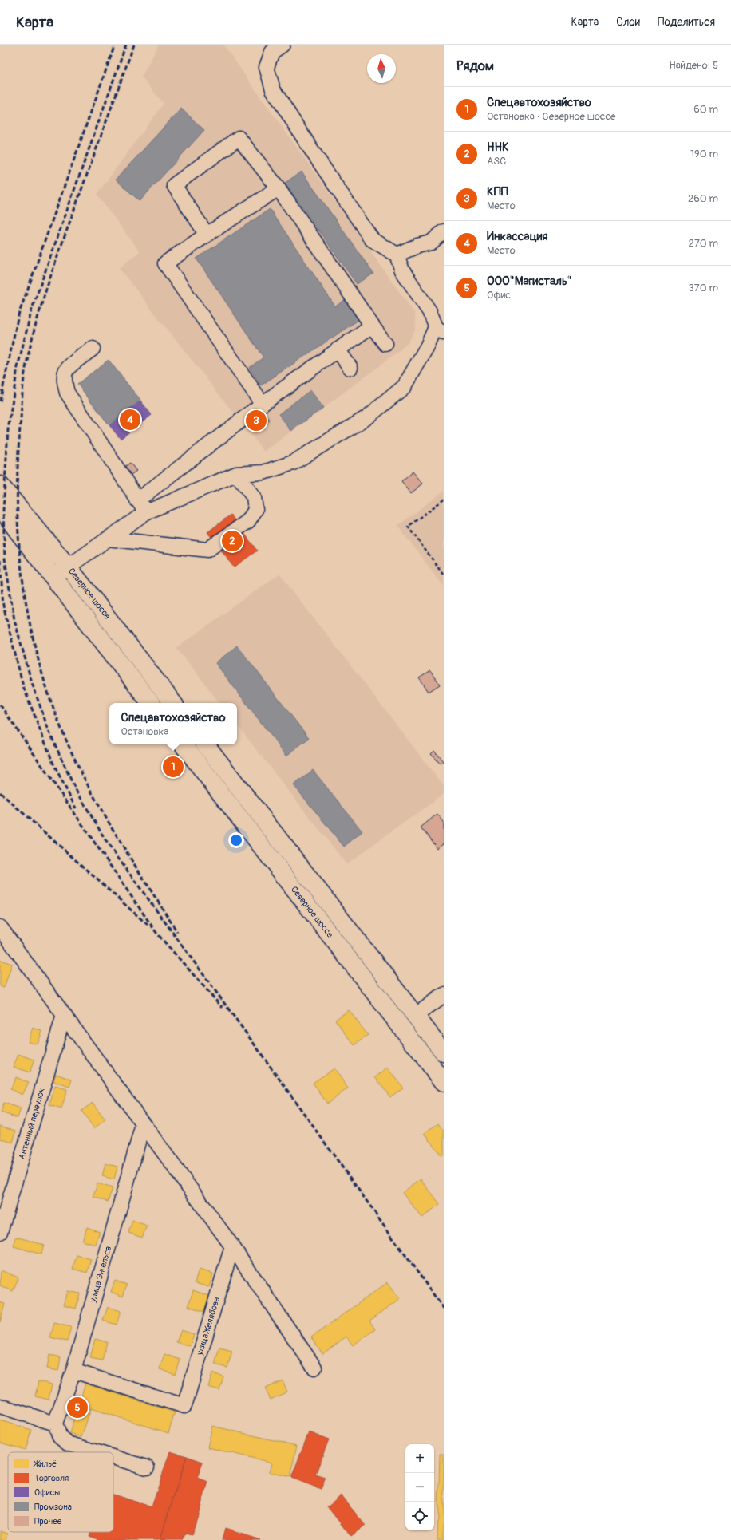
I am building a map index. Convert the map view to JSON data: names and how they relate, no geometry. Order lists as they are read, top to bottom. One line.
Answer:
{"streets":{"main road":["Северное шоссе"],"street":["Антенный переулок","улица Энгельса","улица Желябова"]},"crossings":[["улица Энгельса","улица Желябова"]],"legend":["Жильё","Торговля","Офисы","Промзона","Прочее"],"north":"top","page":{"header":"Карта","nav":["Карта","Слои","Поделиться"],"heading":["Рядом","Найдено: 5"],"list":[{"mark":"1","name":"Спецавтохозяйство","note":"Остановка · Северное шоссе","value":"60 m"},{"mark":"2","name":"ННК","note":"АЗС","value":"190 m"},{"mark":"3","name":"КПП","note":"Место","value":"260 m"},{"mark":"4","name":"Инкассация","note":"Место","value":"270 m"},{"mark":"5","name":"ООО\"Магисталь\"","note":"Офис","value":"370 m"}],"pins":["4","3","2","1","5"],"popup":["Спецавтохозяйство","Остановка"],"map_buttons":["+","−"]}}
